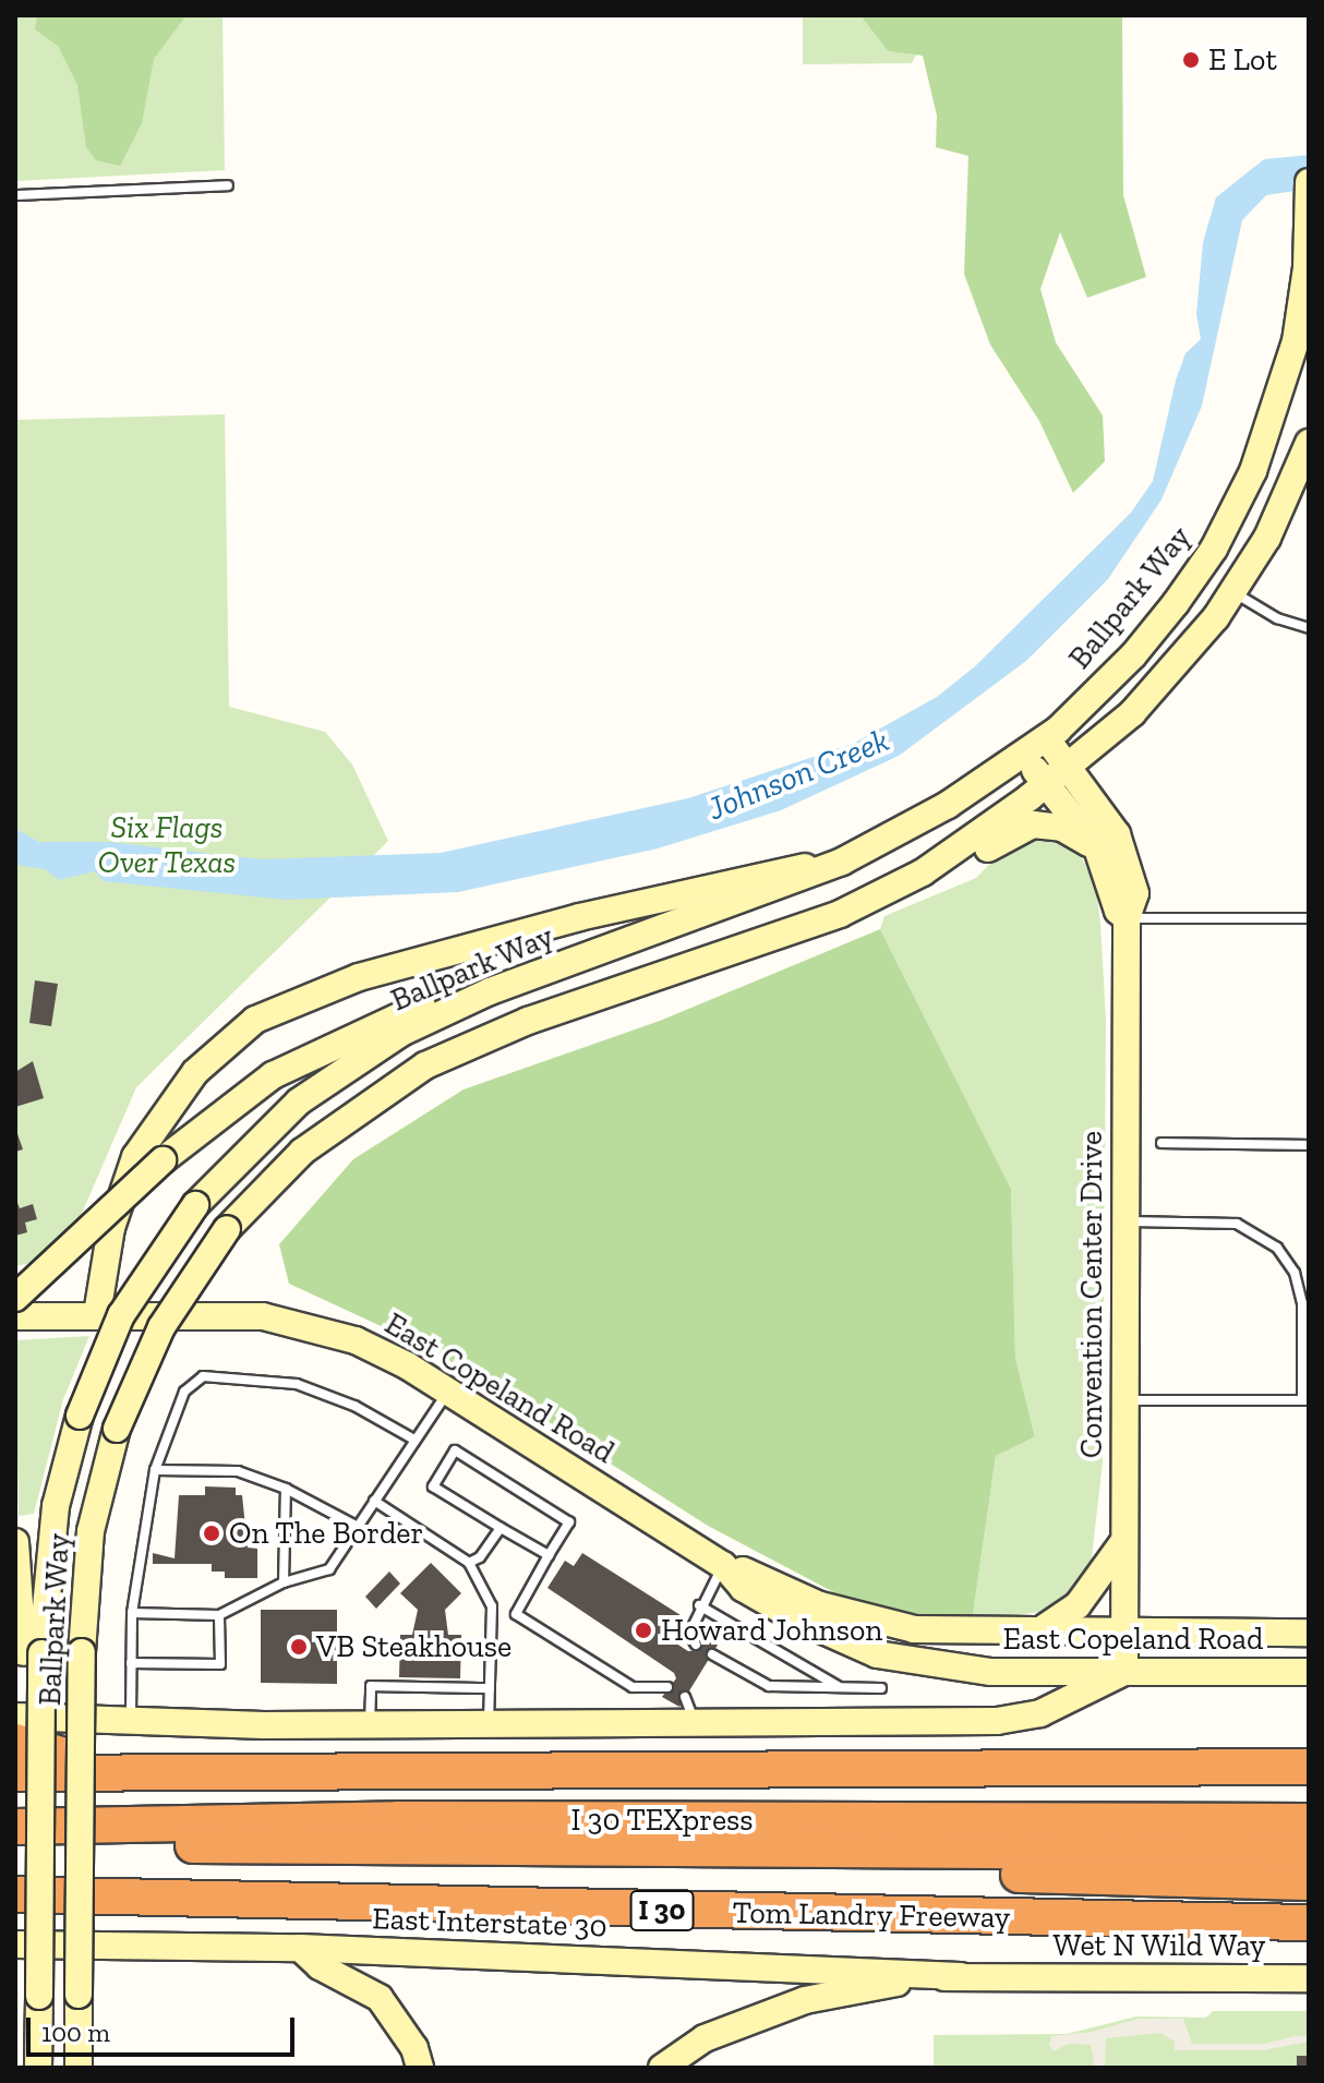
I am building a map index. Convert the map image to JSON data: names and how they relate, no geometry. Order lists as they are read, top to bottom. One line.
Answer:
{"streets":{"highway":["I 30 TEXpress","I 30","Tom Landry Freeway"],"main road":["Ballpark Way","Convention Center Drive","East Copeland Road","East Interstate 30","Wet N Wild Way"]},"crossings":[["Ballpark Way","Convention Center Drive"],["Convention Center Drive","East Copeland Road"],["East Interstate 30","Wet N Wild Way"]],"water":["Johnson Creek"],"parks":["Six Flags Over Texas"],"places":["E Lot","On The Border","Howard Johnson","VB Steakhouse"],"scale_bar":"100 m"}
